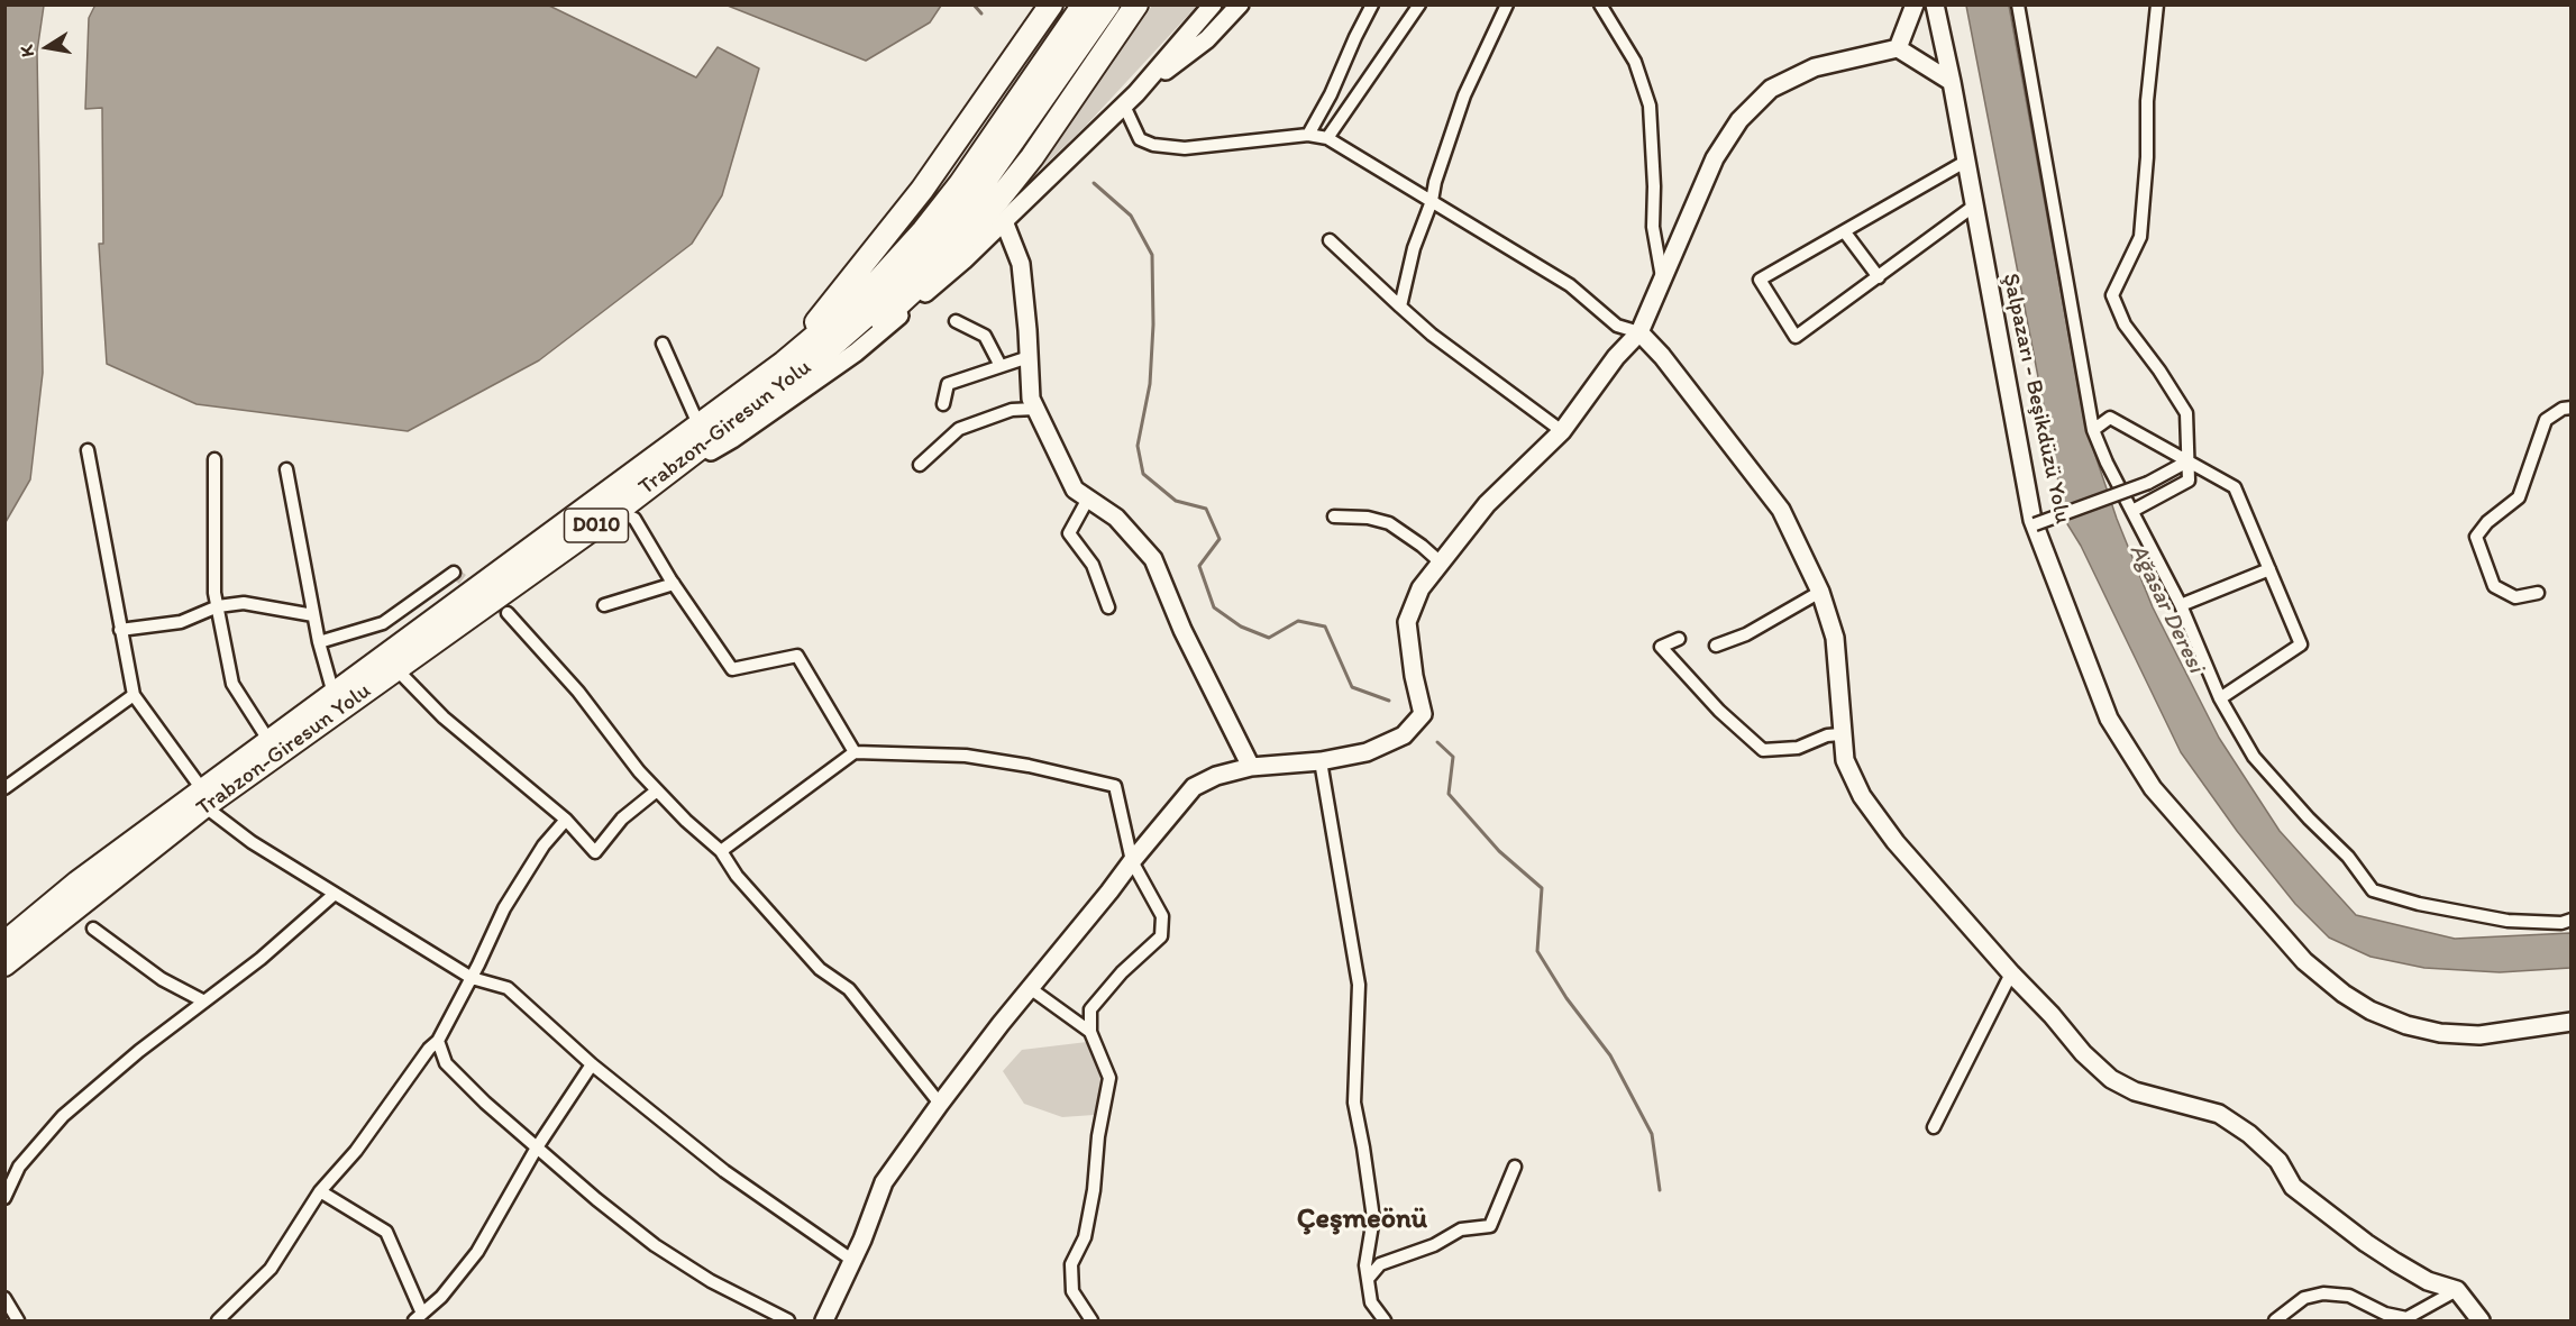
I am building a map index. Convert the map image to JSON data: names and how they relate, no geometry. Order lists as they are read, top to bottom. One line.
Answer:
{"streets":{"highway":["Trabzon-Giresun Yolu","D010"],"street":["Şalpazarı - Beşikdüzü Yolu"]},"districts":["Çeşmeönü"],"water":["Ağasar Deresi"],"north":"left"}
